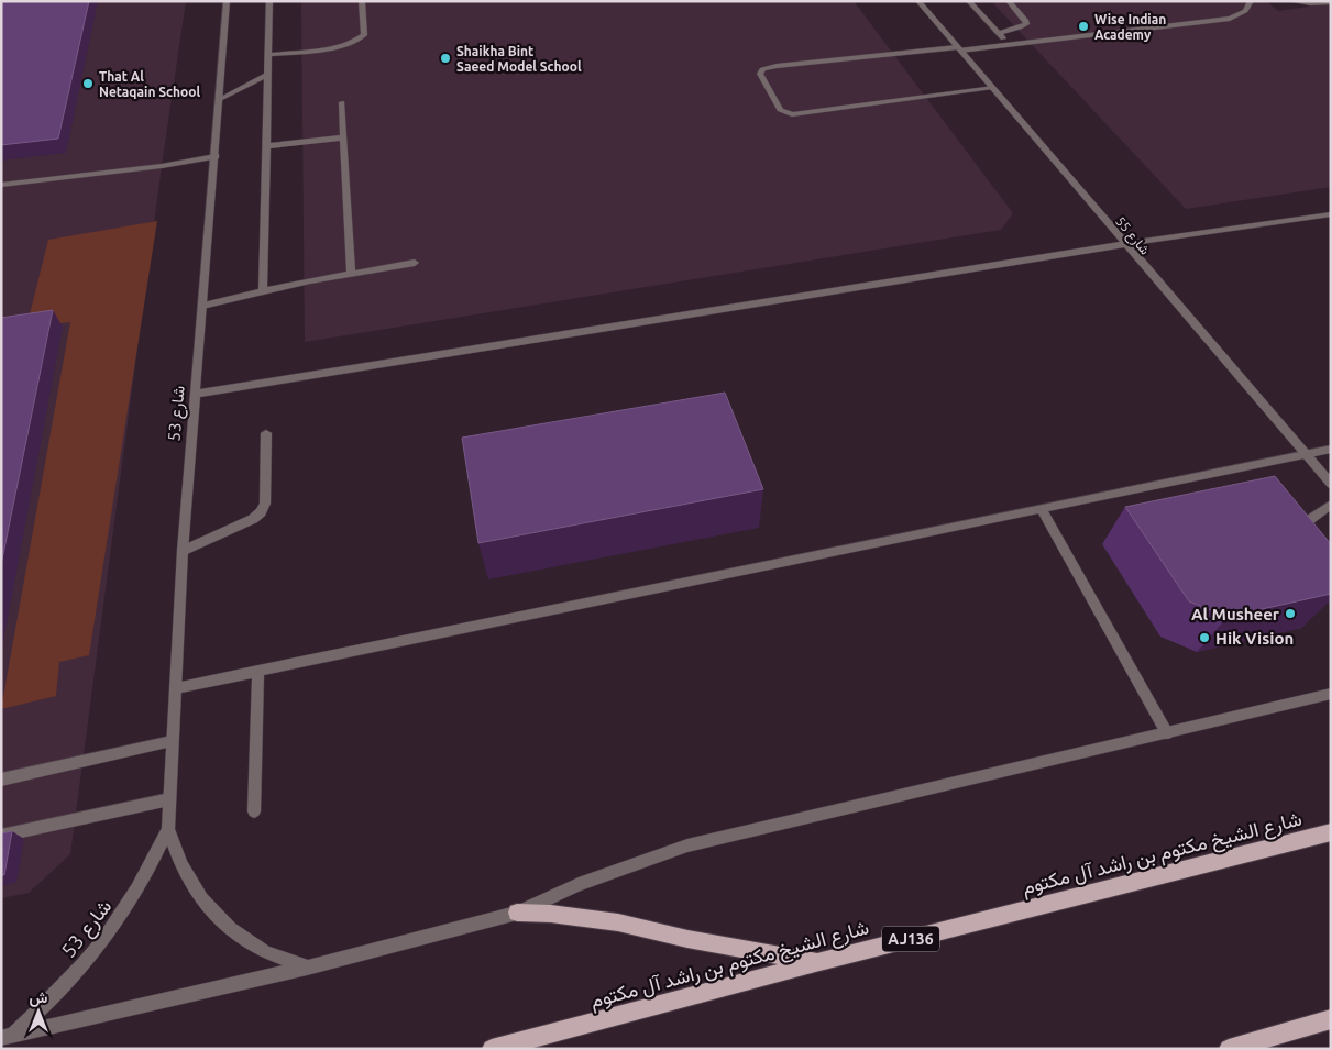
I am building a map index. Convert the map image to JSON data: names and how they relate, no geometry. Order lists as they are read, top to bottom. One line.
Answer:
{"streets":{"main road":["شارع الشيخ مكتوم بن راشد آل مكتوم","AJ136"],"street":["شارع 55","شارع 53"]},"places":["Wise Indian Academy","Shaikha Bint Saeed Model School","That Al Netaqain School","Al Musheer","Hik Vision"],"north":"top"}
